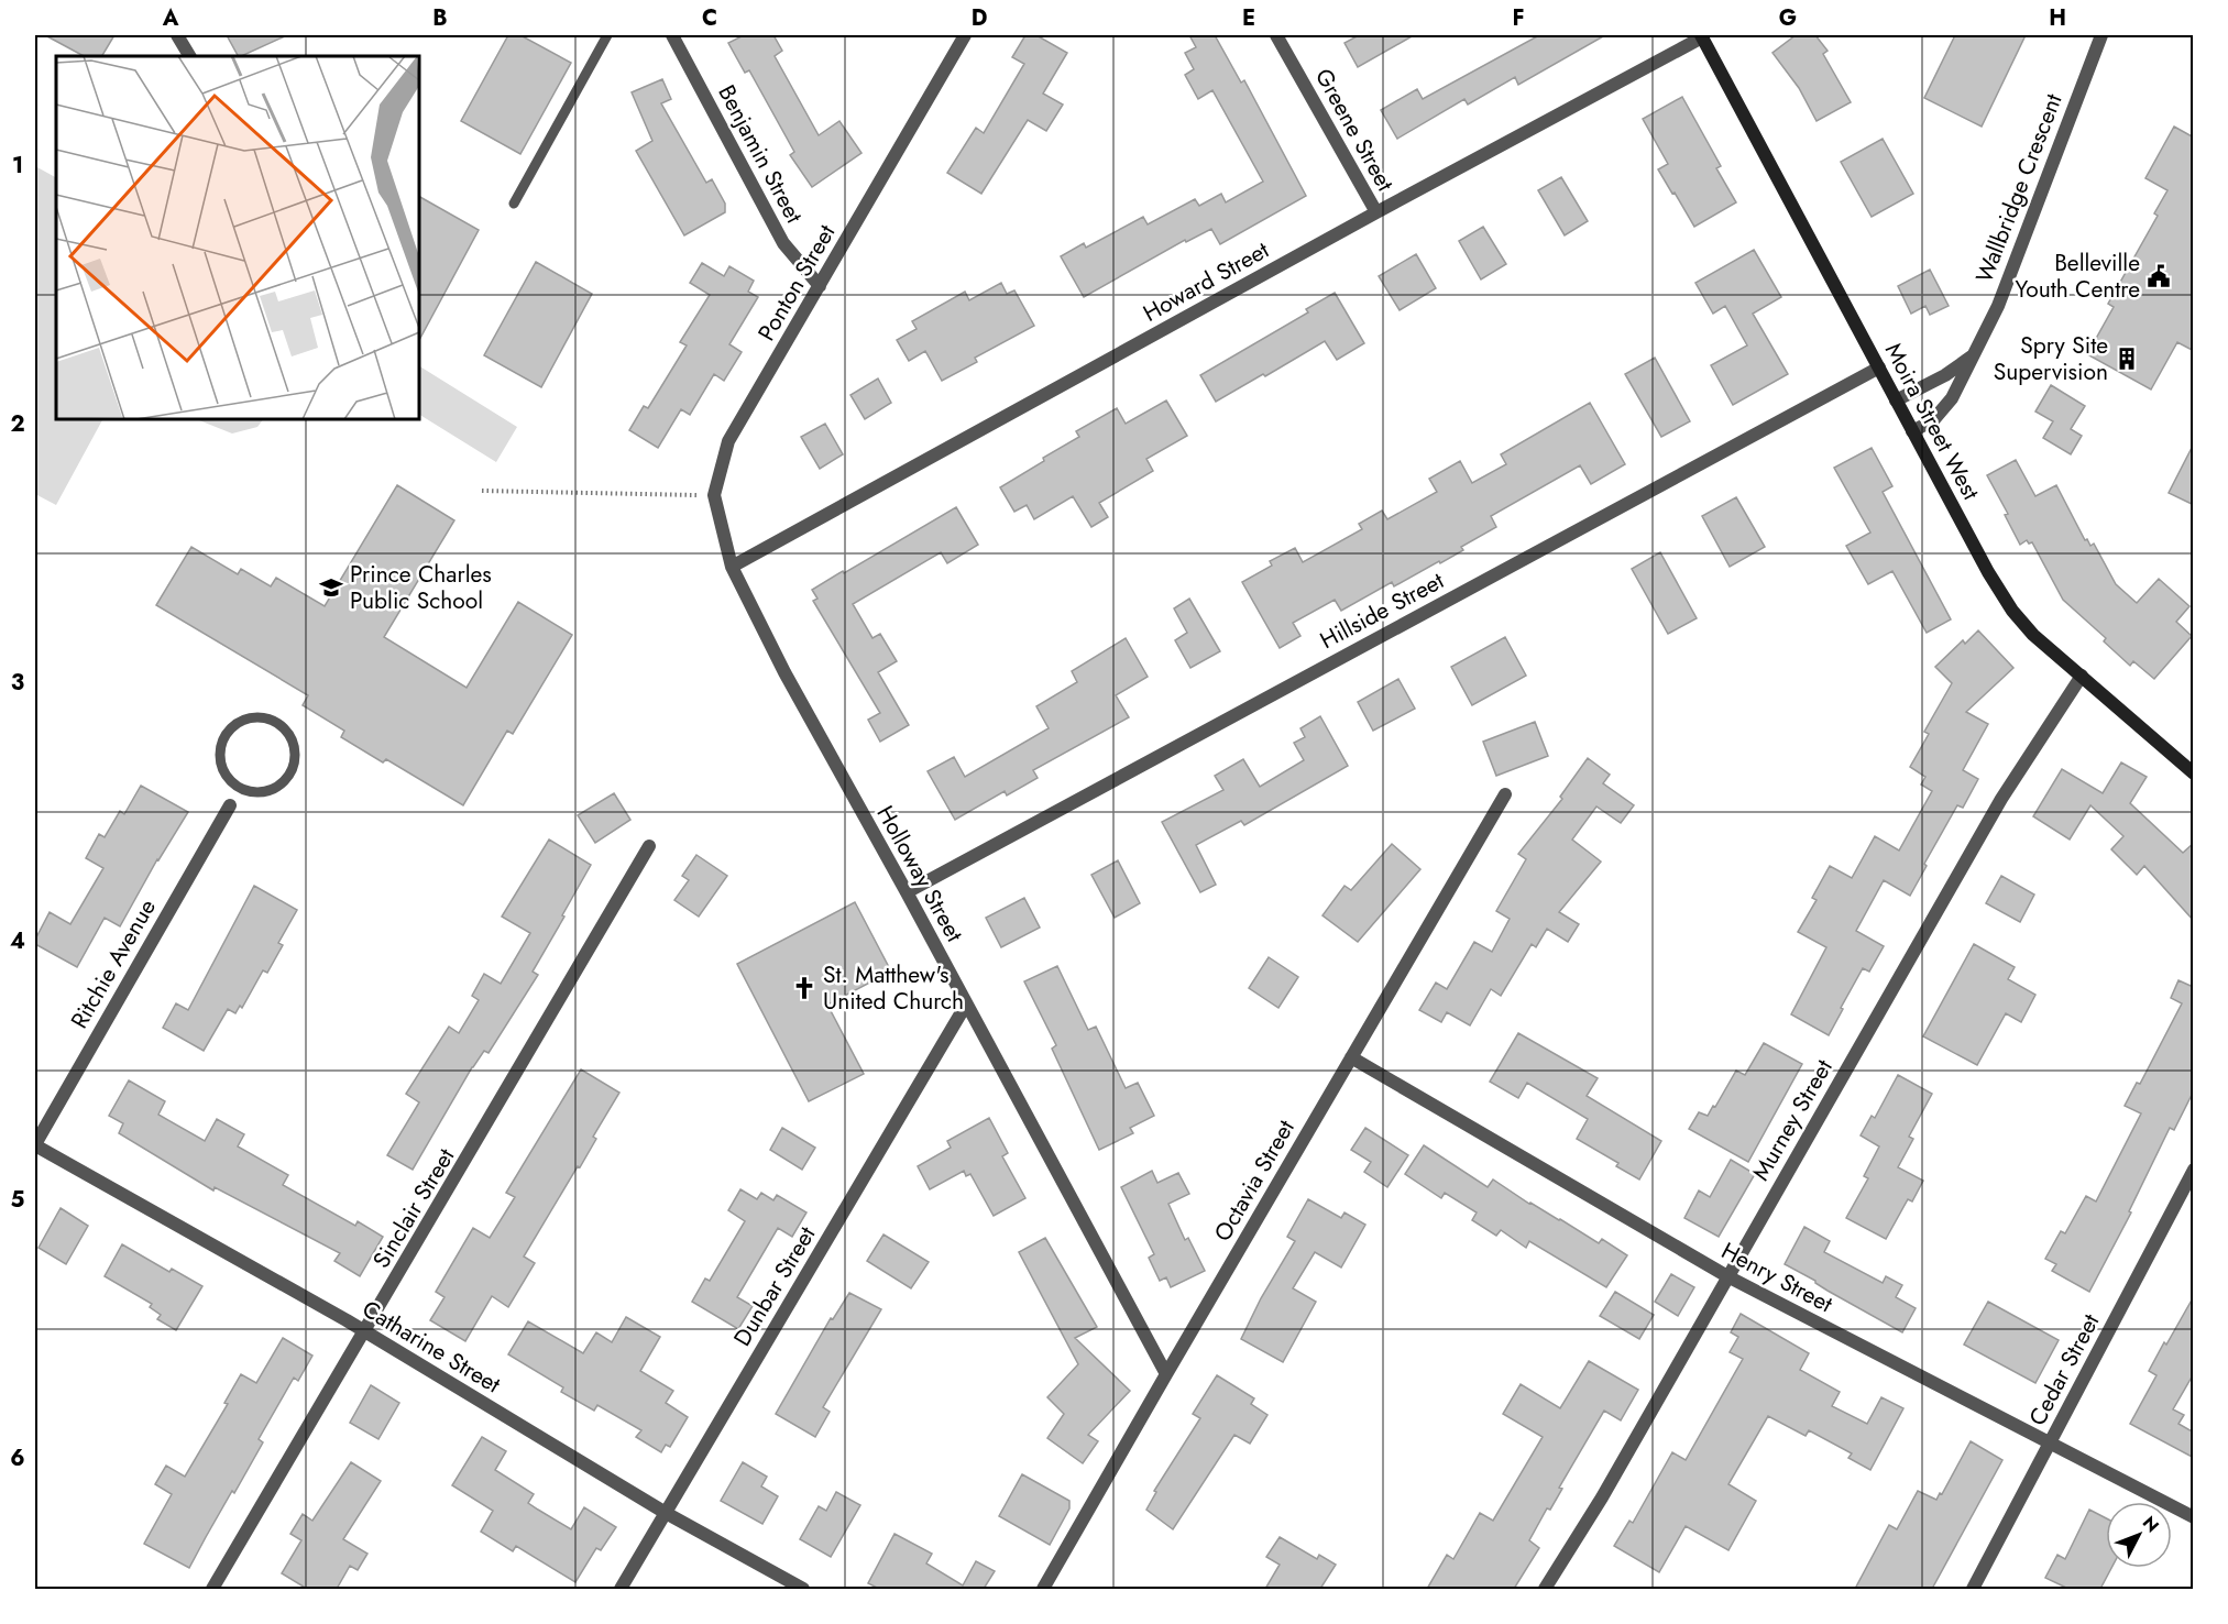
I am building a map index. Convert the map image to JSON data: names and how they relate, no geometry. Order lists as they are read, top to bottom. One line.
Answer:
{"streets":{"main road":["Moira Street West"],"street":["Greene Street","Benjamin Street","Wallbridge Crescent","Howard Street","Ponton Street","Hillside Street","Holloway Street","Ritchie Avenue","Murney Street","Octavia Street","Sinclair Street","Henry Street","Dunbar Street","Catharine Street","Cedar Street"]},"crossings":[["Greene Street","Howard Street"],["Benjamin Street","Ponton Street"],["Wallbridge Crescent","Moira Street West"],["Howard Street","Ponton Street"],["Howard Street","Moira Street West"],["Howard Street","Holloway Street"],["Ponton Street","Holloway Street"],["Moira Street West","Hillside Street"],["Moira Street West","Murney Street"],["Hillside Street","Holloway Street"],["Holloway Street","Octavia Street"],["Holloway Street","Dunbar Street"],["Ritchie Avenue","Catharine Street"],["Murney Street","Henry Street"],["Octavia Street","Henry Street"],["Sinclair Street","Catharine Street"],["Henry Street","Cedar Street"],["Dunbar Street","Catharine Street"]],"places":{"public building":["Belleville Youth Centre"],"building":["Spry Site Supervision"],"school or university":["Prince Charles Public School"],"church":["St. Matthew's United Church"]},"north":"top right","grid":{"columns":["A","B","C","D","E","F","G","H"],"rows":["1","2","3","4","5","6"]}}
